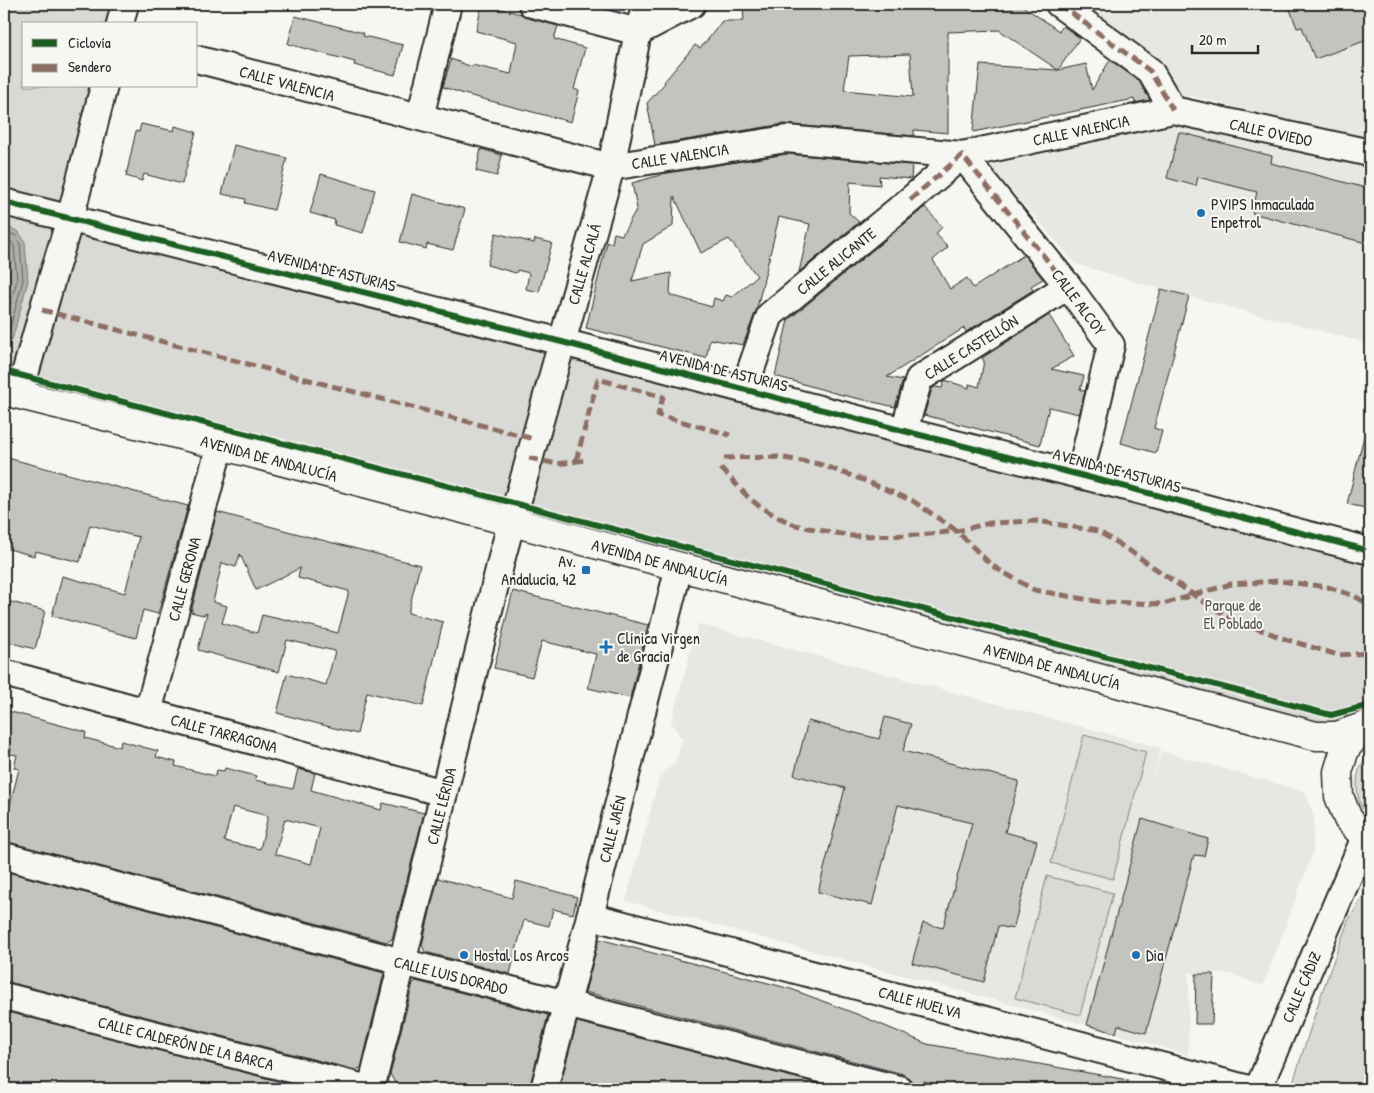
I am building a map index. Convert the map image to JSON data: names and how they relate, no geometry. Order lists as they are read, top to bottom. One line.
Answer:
{"streets":{"street":["CALLE VALENCIA","CALLE OVIEDO","CALLE ALICANTE","CALLE ALCALÁ","AVENIDA DE ASTURIAS","CALLE ALCOY","CALLE CASTELLÓN","AVENIDA DE ANDALUCÍA","CALLE GERONA","CALLE TARRAGONA","CALLE LÉRIDA","CALLE JAÉN","CALLE LUIS DORADO","CALLE CÁDIZ","CALLE HUELVA","CALLE CALDERÓN DE LA BARCA"]},"crossings":[["CALLE VALENCIA","CALLE OVIEDO"],["CALLE VALENCIA","CALLE ALICANTE"],["CALLE VALENCIA","CALLE ALCALÁ"],["CALLE VALENCIA","CALLE ALCOY"],["CALLE ALICANTE","AVENIDA DE ASTURIAS"],["CALLE ALICANTE","CALLE ALCOY"],["CALLE ALCALÁ","AVENIDA DE ASTURIAS"],["CALLE ALCALÁ","AVENIDA DE ANDALUCÍA"],["CALLE ALCALÁ","CALLE LÉRIDA"],["AVENIDA DE ASTURIAS","CALLE ALCOY"],["AVENIDA DE ASTURIAS","CALLE CASTELLÓN"],["CALLE ALCOY","CALLE CASTELLÓN"],["AVENIDA DE ANDALUCÍA","CALLE GERONA"],["AVENIDA DE ANDALUCÍA","CALLE LÉRIDA"],["AVENIDA DE ANDALUCÍA","CALLE JAÉN"],["CALLE GERONA","CALLE TARRAGONA"],["CALLE TARRAGONA","CALLE LÉRIDA"],["CALLE LÉRIDA","CALLE LUIS DORADO"],["CALLE LÉRIDA","CALLE CALDERÓN DE LA BARCA"],["CALLE JAÉN","CALLE LUIS DORADO"],["CALLE JAÉN","CALLE HUELVA"]],"parks":["Parque de El Poblado"],"places":{"other":["PVIPS Inmaculada Enpetrol","Hostal Los Arcos","Dia"],"transit":["Av. Andalucía, 42"],"health":["Clínica Virgen de Gracia"]},"legend":["Ciclovía","Sendero"],"scale_bar":"20 m"}
